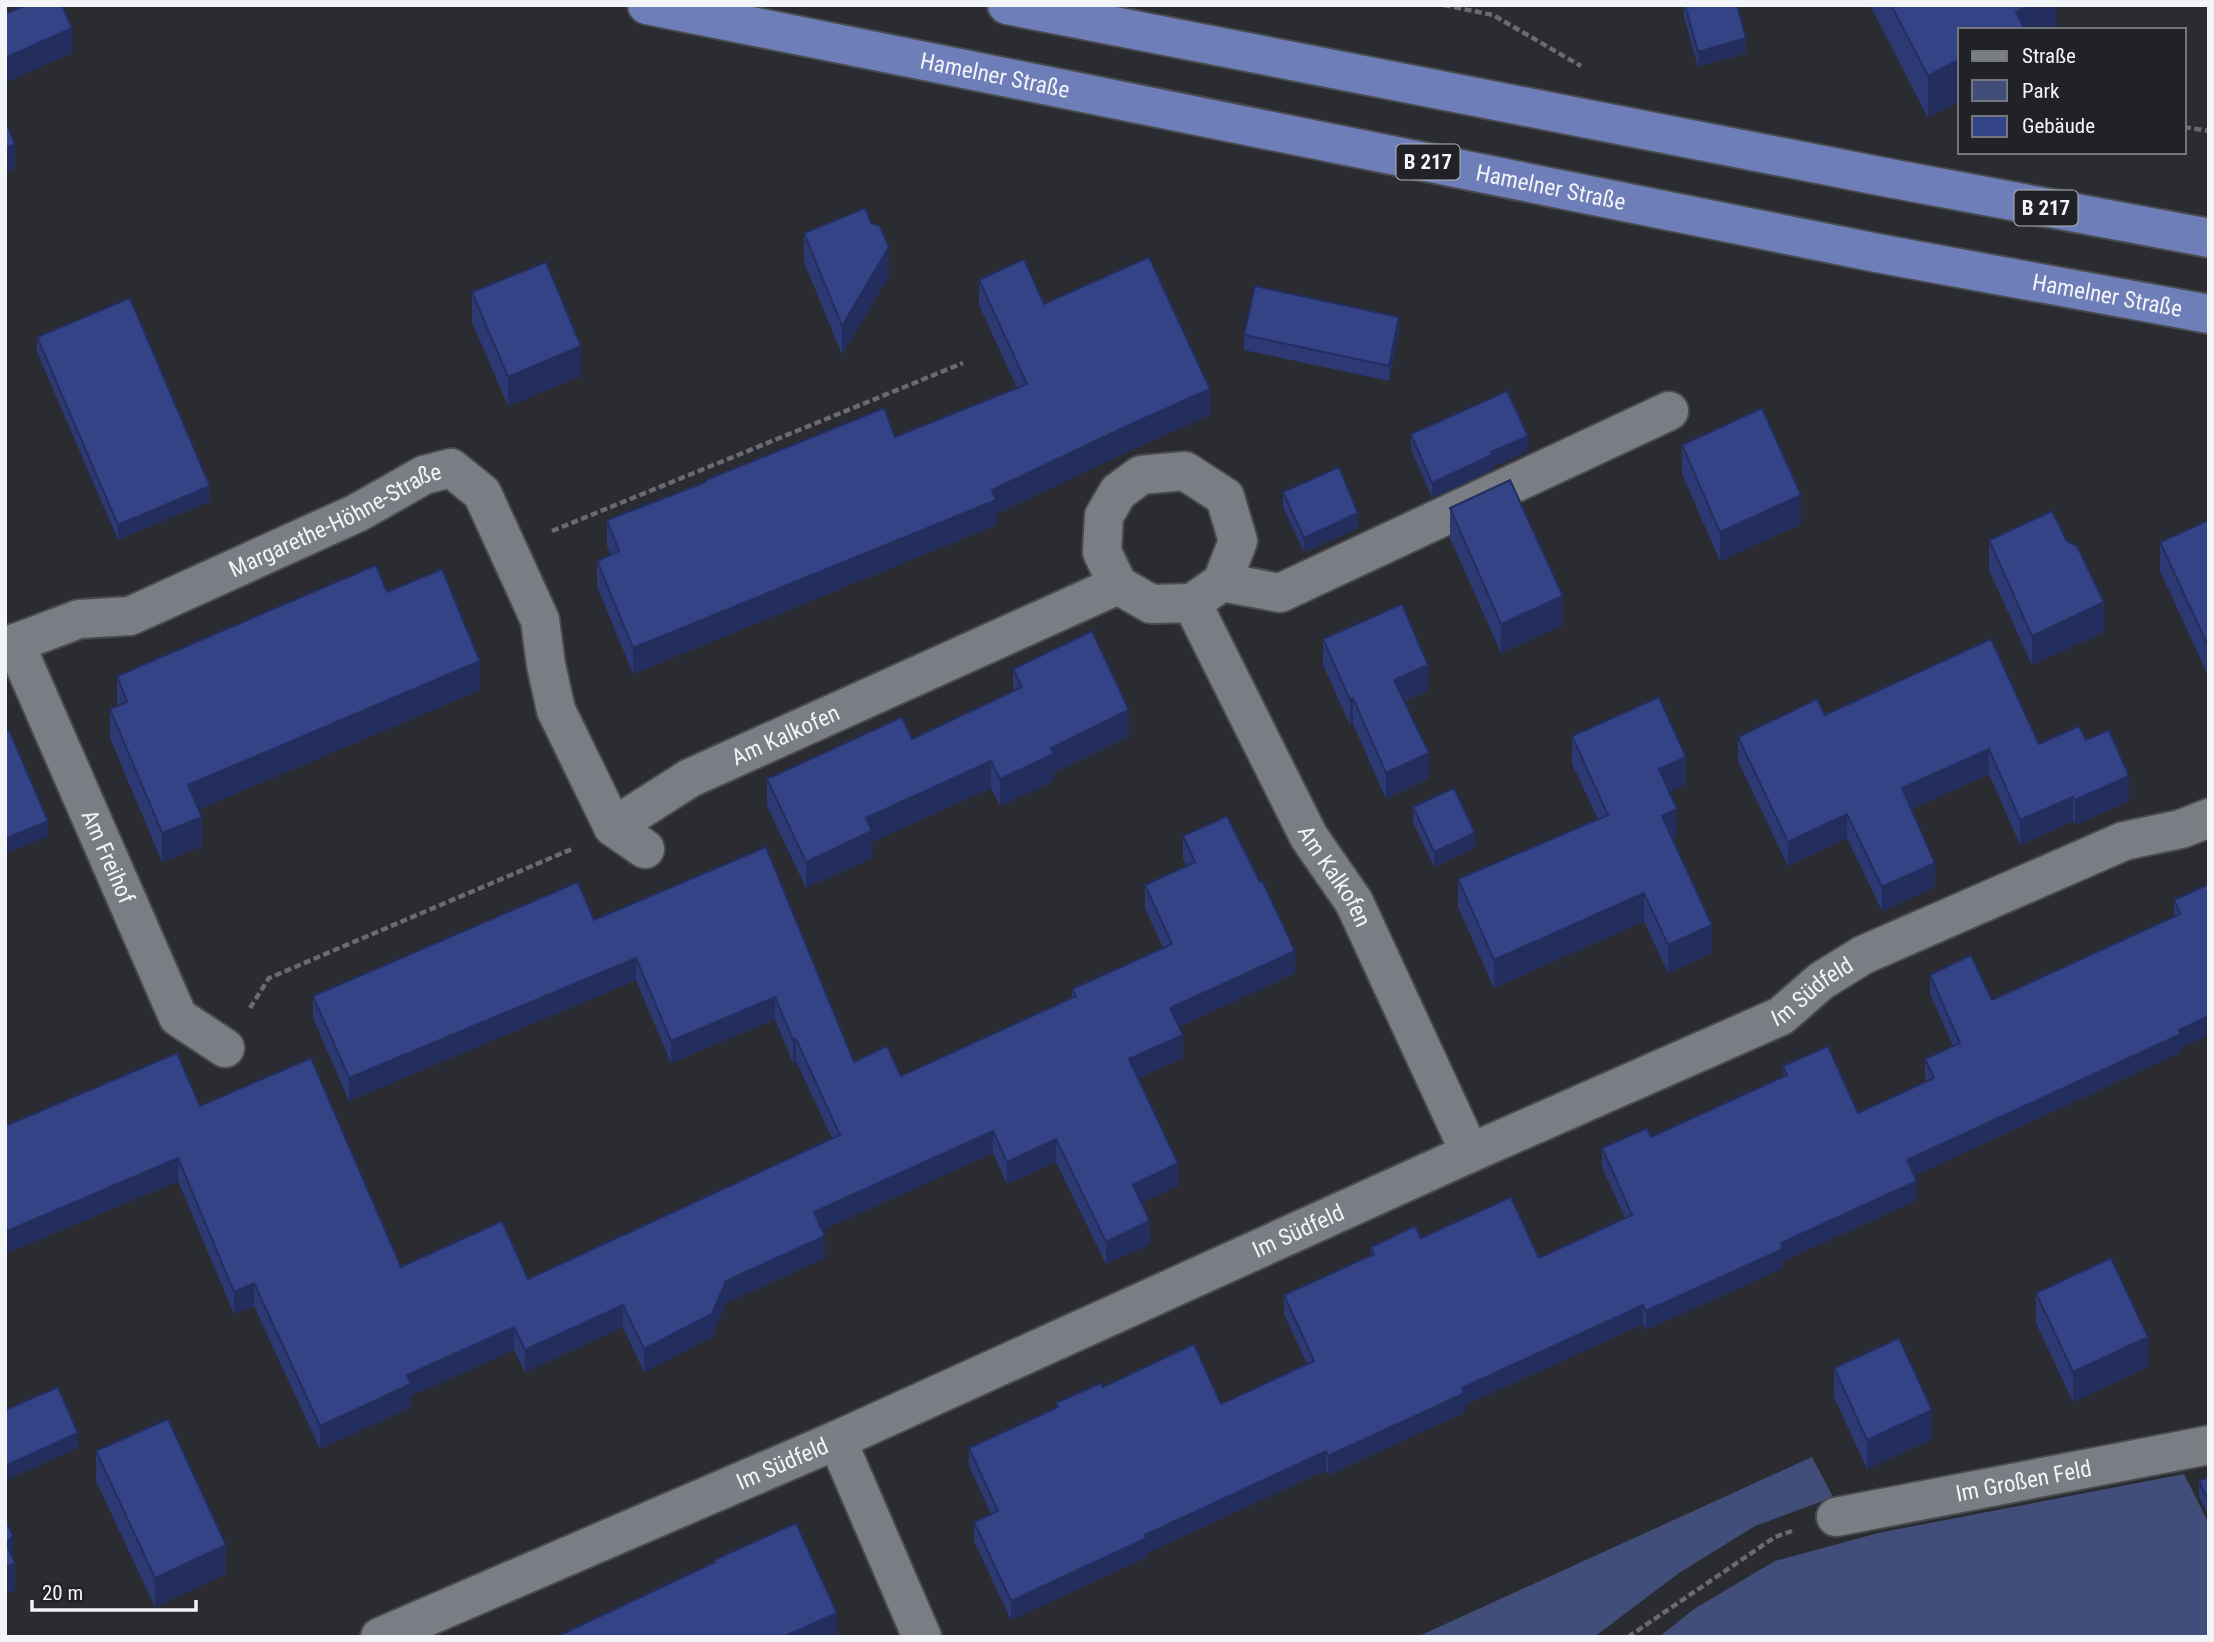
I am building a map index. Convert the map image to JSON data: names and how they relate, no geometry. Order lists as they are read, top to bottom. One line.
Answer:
{"streets":{"highway":["Hamelner Straße","B 217"],"street":["Margarethe-Höhne-Straße","Am Kalkofen","Am Freihof","Im Südfeld","Im Großen Feld"]},"crossings":[["Margarethe-Höhne-Straße","Am Kalkofen"],["Margarethe-Höhne-Straße","Am Freihof"],["Am Kalkofen","Im Südfeld"]],"legend":["Straße","Park","Gebäude"],"scale_bar":"20 m"}
